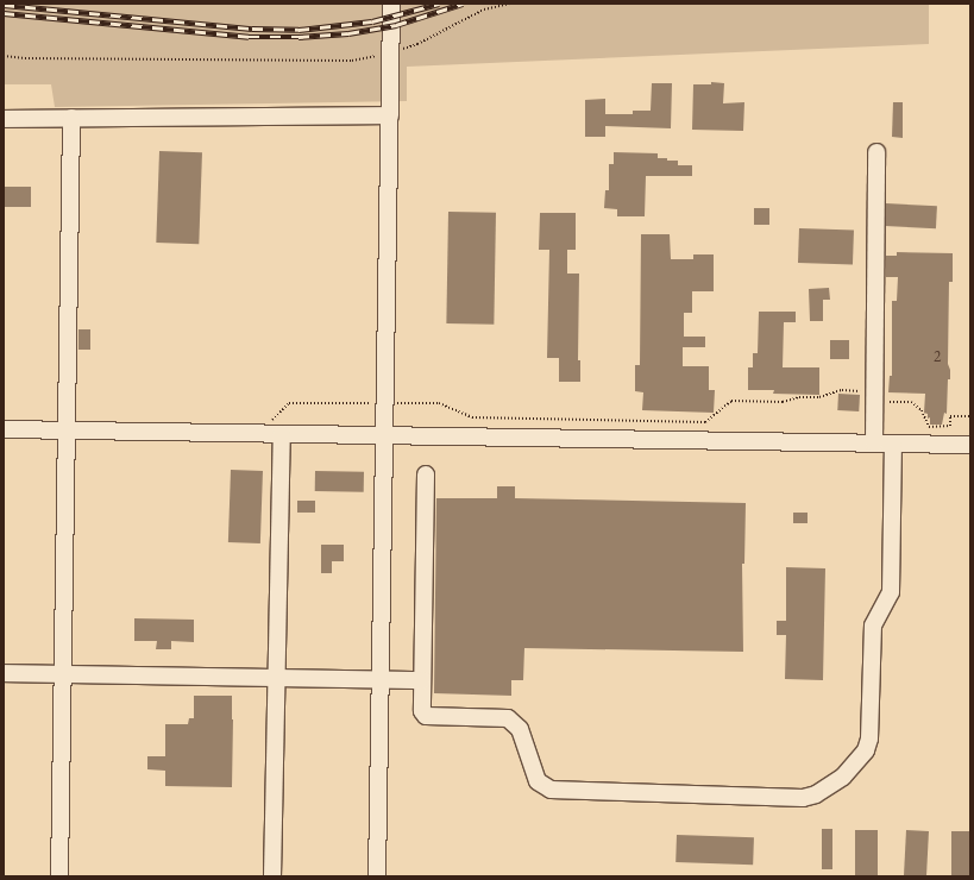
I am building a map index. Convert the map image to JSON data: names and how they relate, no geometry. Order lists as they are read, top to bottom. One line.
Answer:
{"house_numbers":["2"]}
